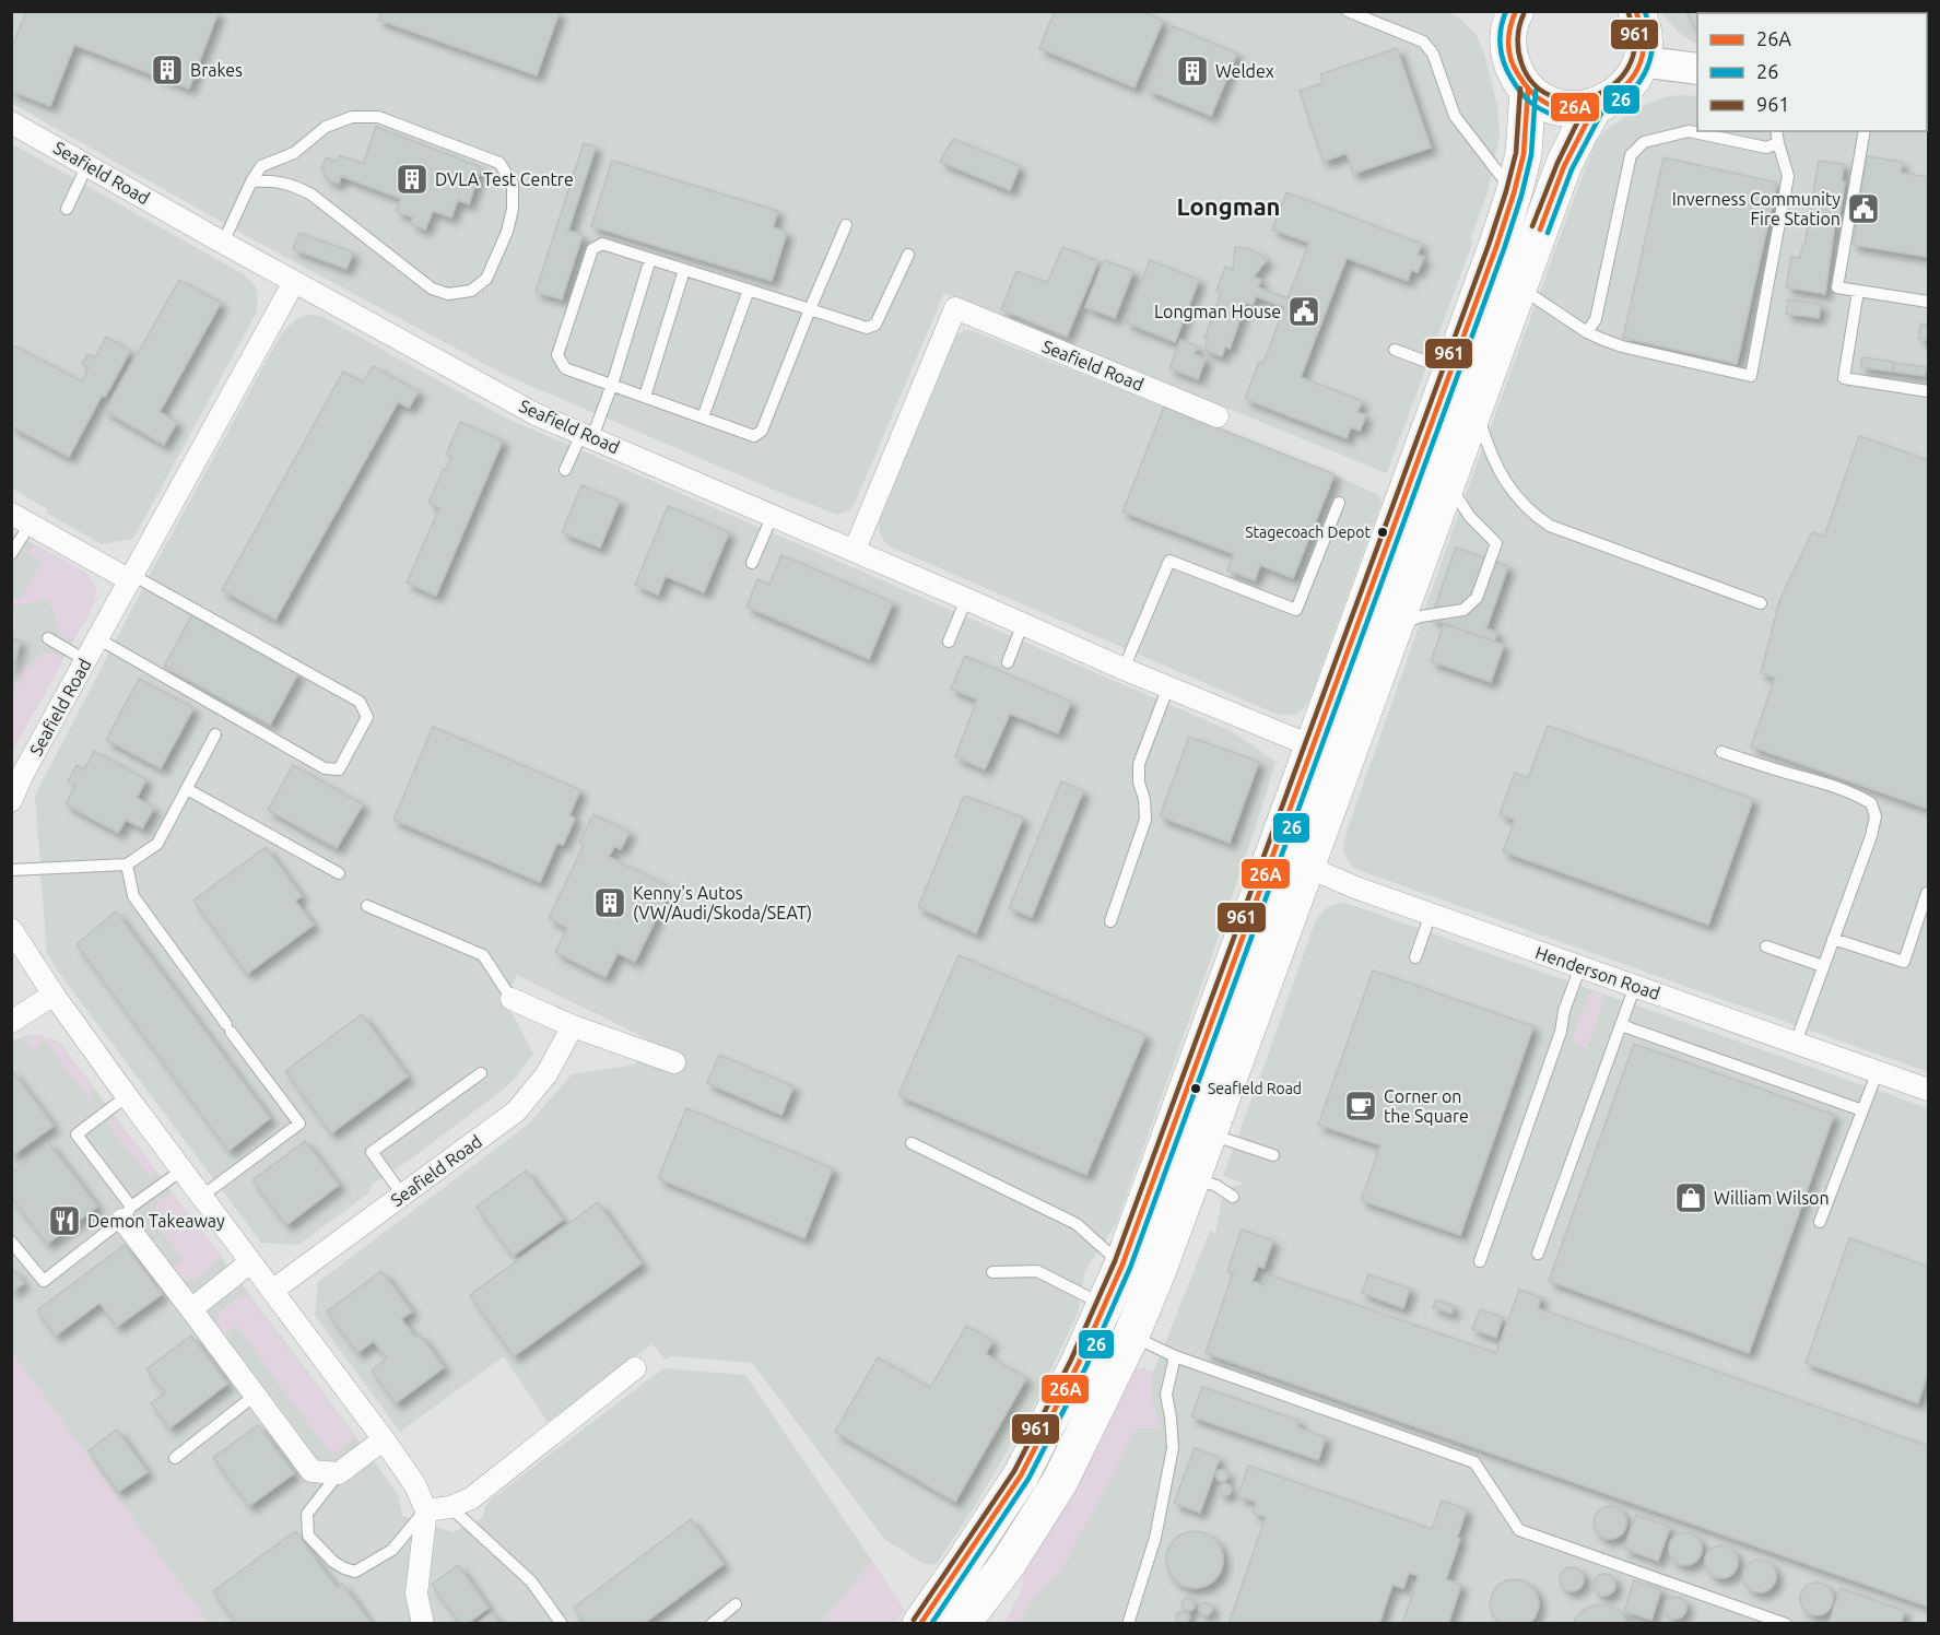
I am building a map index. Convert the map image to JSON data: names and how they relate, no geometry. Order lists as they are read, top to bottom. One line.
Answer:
{"streets":{"street":["Seafield Road","Henderson Road"]},"districts":["Longman"],"places":{"building":["Brakes","Weldex","DVLA Test Centre","Kenny's Autos (VW/Audi/Skoda/SEAT)"],"public building":["Inverness Community Fire Station","Longman House"],"other":["Stagecoach Depot","Seafield Road"],"cafe":["Corner on the Square"],"shop":["William Wilson"],"restaurant":["Demon Takeaway"]},"lines":["transit line 26A","transit line 26","transit line 961"],"legend":["26A","26","961"]}
